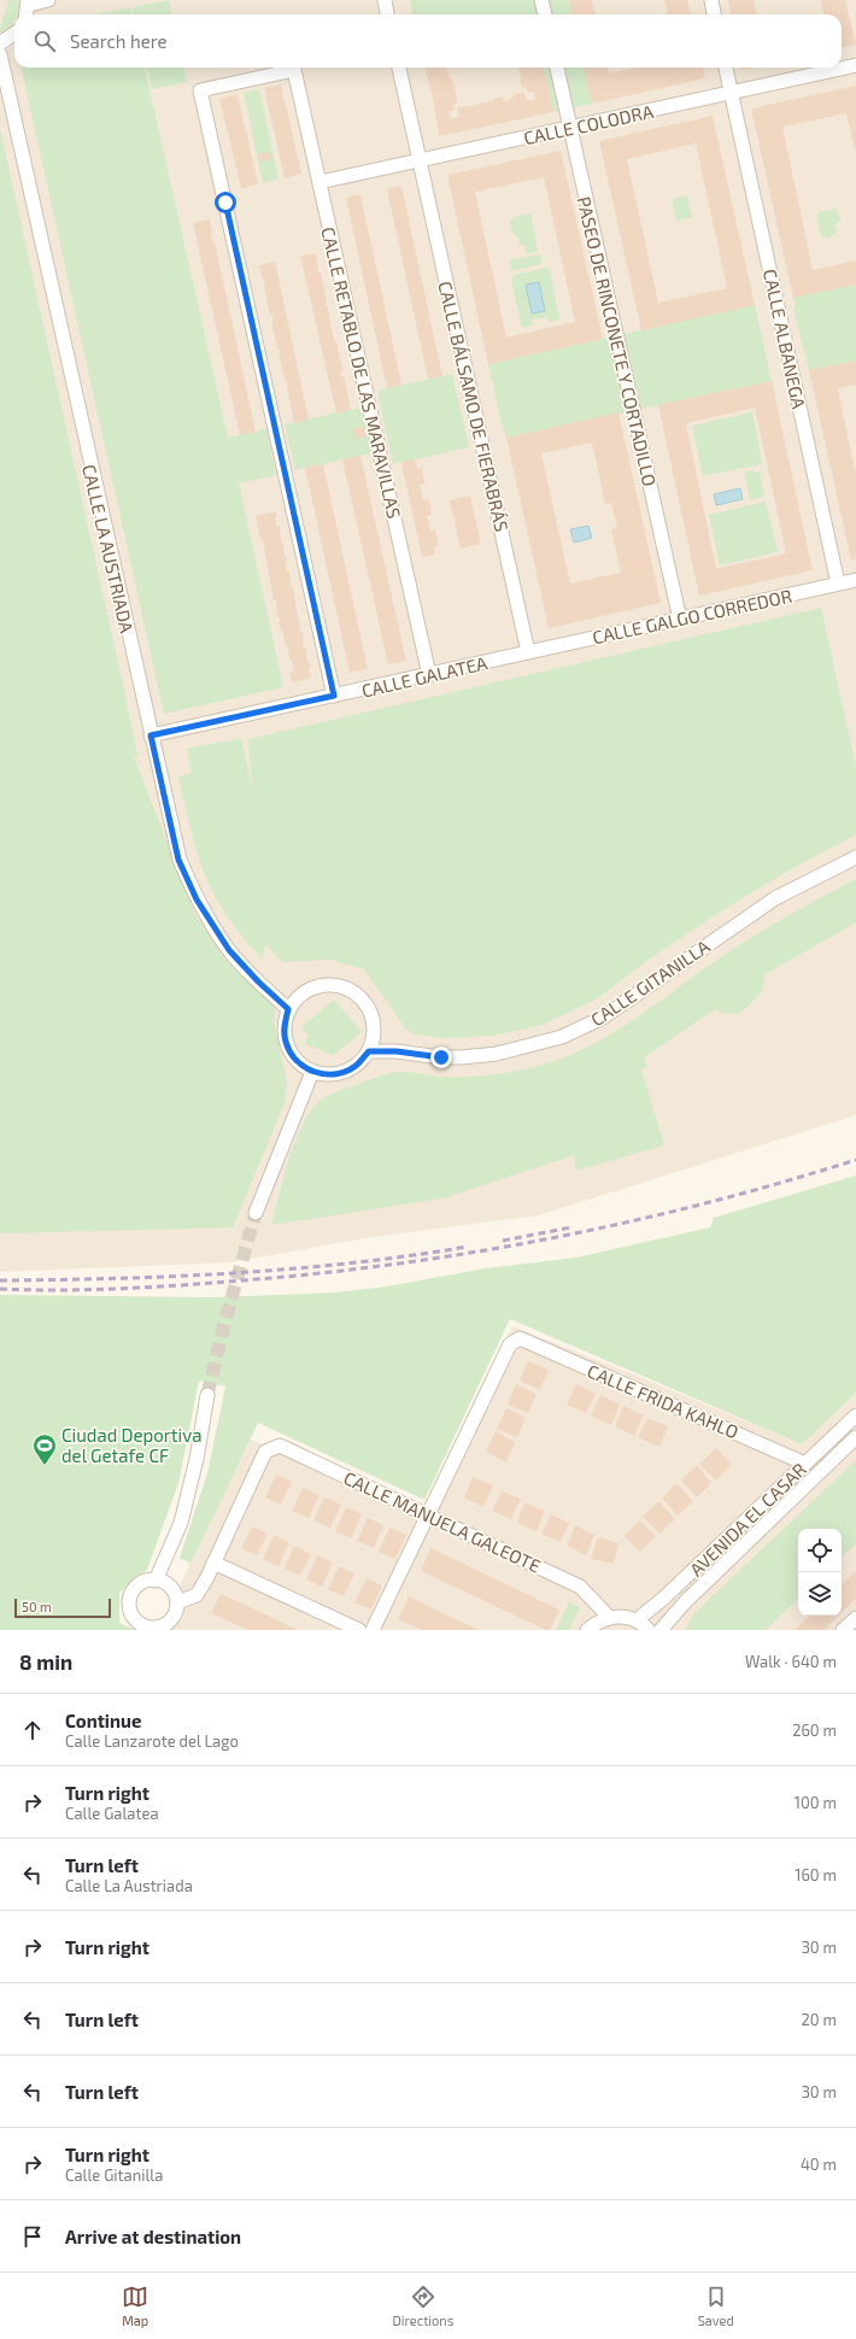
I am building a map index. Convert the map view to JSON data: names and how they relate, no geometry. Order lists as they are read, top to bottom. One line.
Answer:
{"streets":{"street":["CALLE COLODRA","CALLE ALBANEGA","PASEO DE RINCONETE Y CORTADILLO","CALLE RETABLO DE LAS MARAVILLAS","CALLE BÁLSAMO DE FIERABRÁS","CALLE LA AUSTRIADA","CALLE GALGO CORREDOR","CALLE GALATEA","CALLE GITANILLA","CALLE FRIDA KAHLO","AVENIDA EL CASAR","CALLE MANUELA GALEOTE"]},"crossings":[["CALLE COLODRA","CALLE ALBANEGA"],["CALLE COLODRA","PASEO DE RINCONETE Y CORTADILLO"],["CALLE COLODRA","CALLE RETABLO DE LAS MARAVILLAS"],["CALLE COLODRA","CALLE BÁLSAMO DE FIERABRÁS"],["CALLE ALBANEGA","CALLE GALGO CORREDOR"],["PASEO DE RINCONETE Y CORTADILLO","CALLE GALGO CORREDOR"],["CALLE RETABLO DE LAS MARAVILLAS","CALLE GALATEA"],["CALLE BÁLSAMO DE FIERABRÁS","CALLE GALGO CORREDOR"],["CALLE BÁLSAMO DE FIERABRÁS","CALLE GALATEA"],["CALLE LA AUSTRIADA","CALLE GALATEA"],["CALLE LA AUSTRIADA","CALLE GITANILLA"],["CALLE GALGO CORREDOR","CALLE GALATEA"],["CALLE FRIDA KAHLO","AVENIDA EL CASAR"],["CALLE FRIDA KAHLO","CALLE MANUELA GALEOTE"]],"places":{"sports":["Ciudad Deportiva del Getafe CF"]},"scale_bar":"50 m","page":{"search":"Search here","scale":"50 m","heading":["8 min","Walk · 640 m"],"list":[["Continue","Calle Lanzarote del Lago","260 m"],["Turn right","Calle Galatea","100 m"],["Turn left","Calle La Austriada","160 m"],["Turn right","30 m"],["Turn left","20 m"],["Turn left","30 m"],["Turn right","Calle Gitanilla","40 m"],"Arrive at destination"],"nav":["Map","Directions","Saved"]}}
